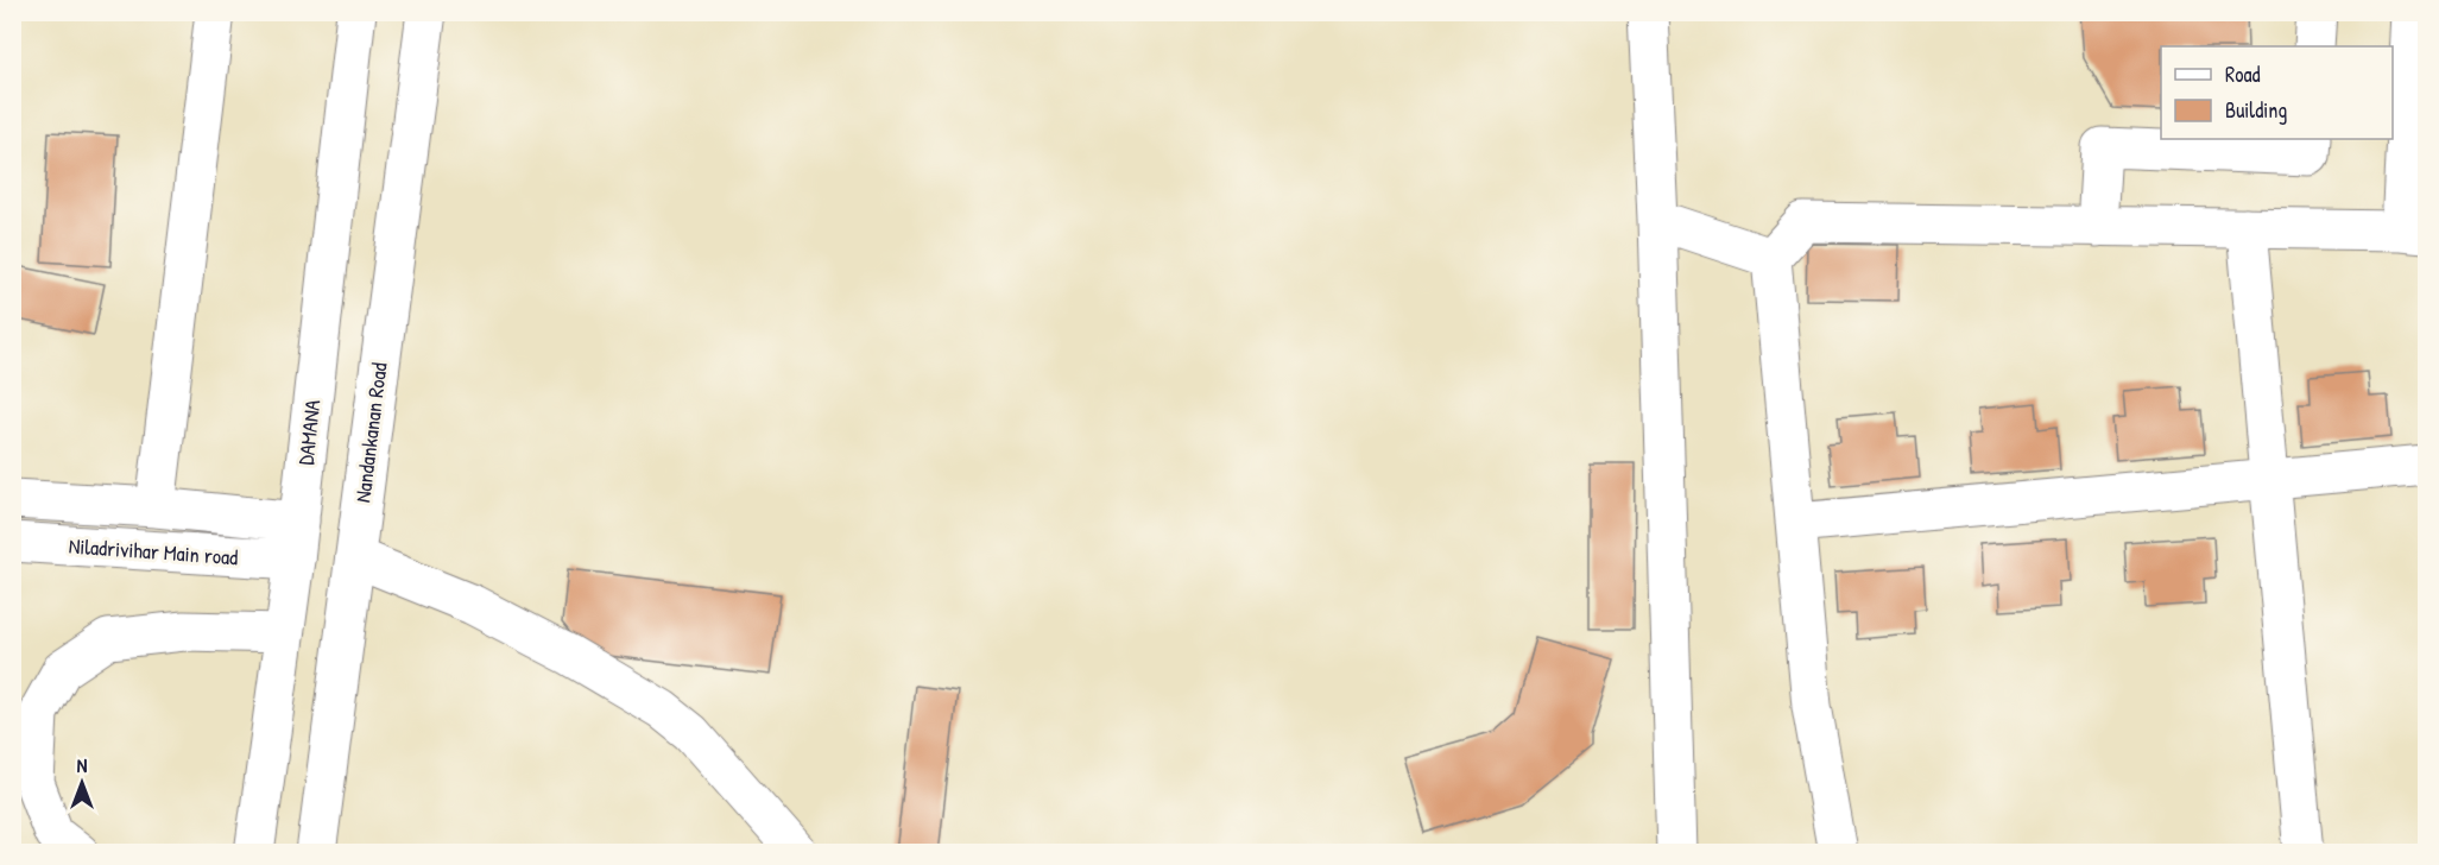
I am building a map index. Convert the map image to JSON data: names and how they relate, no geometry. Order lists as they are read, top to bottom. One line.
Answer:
{"streets":{"street":["DAMANA","Nandankanan Road","Niladrivihar Main road"]},"crossings":[["DAMANA","Niladrivihar Main road"]],"legend":["Road","Building"],"north":"top"}
